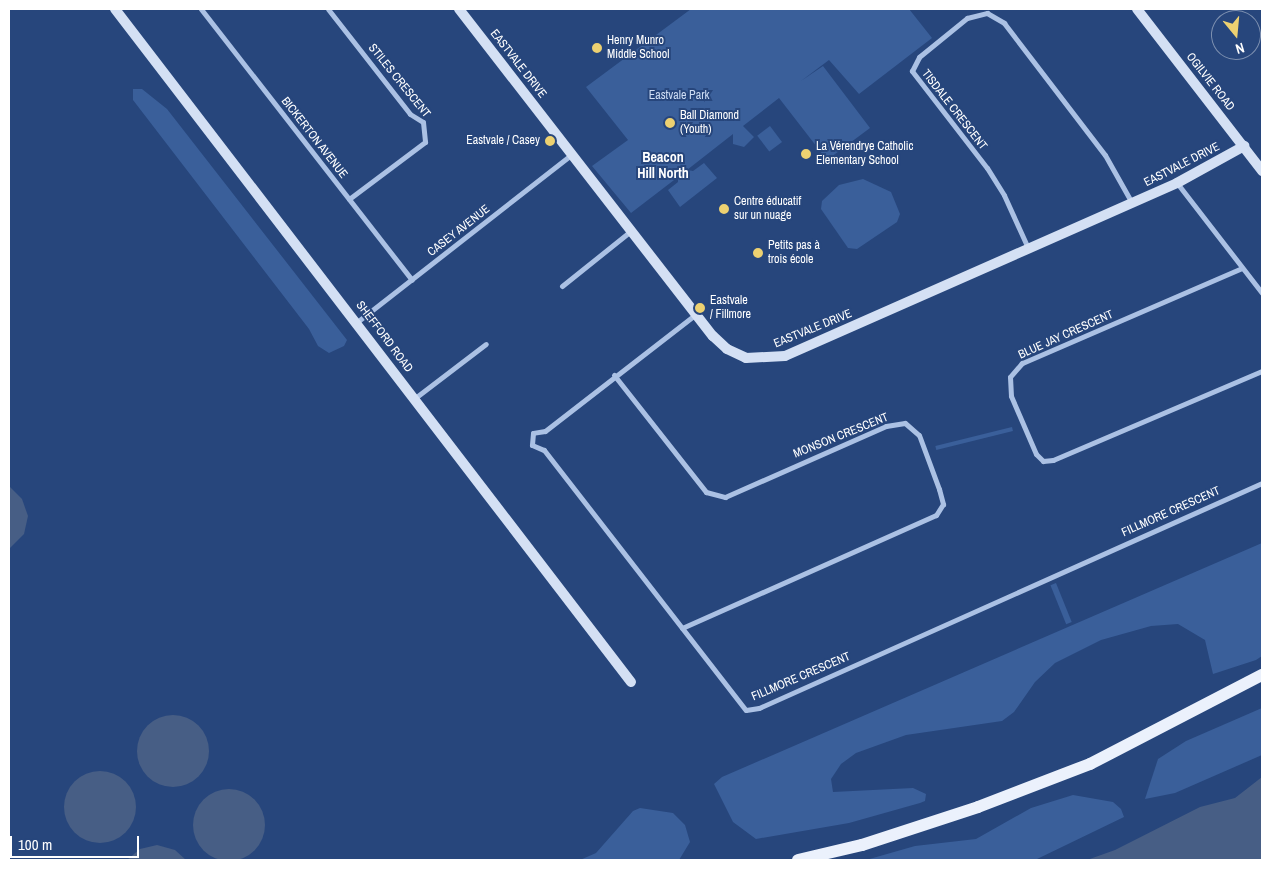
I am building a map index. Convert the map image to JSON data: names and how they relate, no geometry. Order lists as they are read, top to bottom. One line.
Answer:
{"streets":{"street":["EASTVALE DRIVE","STILES CRESCENT","OGILVIE ROAD","TISDALE CRESCENT","BICKERTON AVENUE","CASEY AVENUE","BLUE JAY CRESCENT","SHEFFORD ROAD","MONSON CRESCENT","FILLMORE CRESCENT"]},"crossings":[["EASTVALE DRIVE","OGILVIE ROAD"],["EASTVALE DRIVE","TISDALE CRESCENT"],["EASTVALE DRIVE","CASEY AVENUE"],["EASTVALE DRIVE","FILLMORE CRESCENT"],["STILES CRESCENT","BICKERTON AVENUE"],["BICKERTON AVENUE","CASEY AVENUE"],["CASEY AVENUE","SHEFFORD ROAD"],["MONSON CRESCENT","FILLMORE CRESCENT"]],"districts":["Beacon Hill North"],"parks":["Eastvale Park"],"places":["Henry Munro Middle School","Ball Diamond (Youth)","Eastvale / Casey","La Vérendrye Catholic Elementary School","Centre éducatif sur un nuage","Petits pas à trois école","Eastvale / Fillmore"],"scale_bar":"100 m","north":"bottom"}
